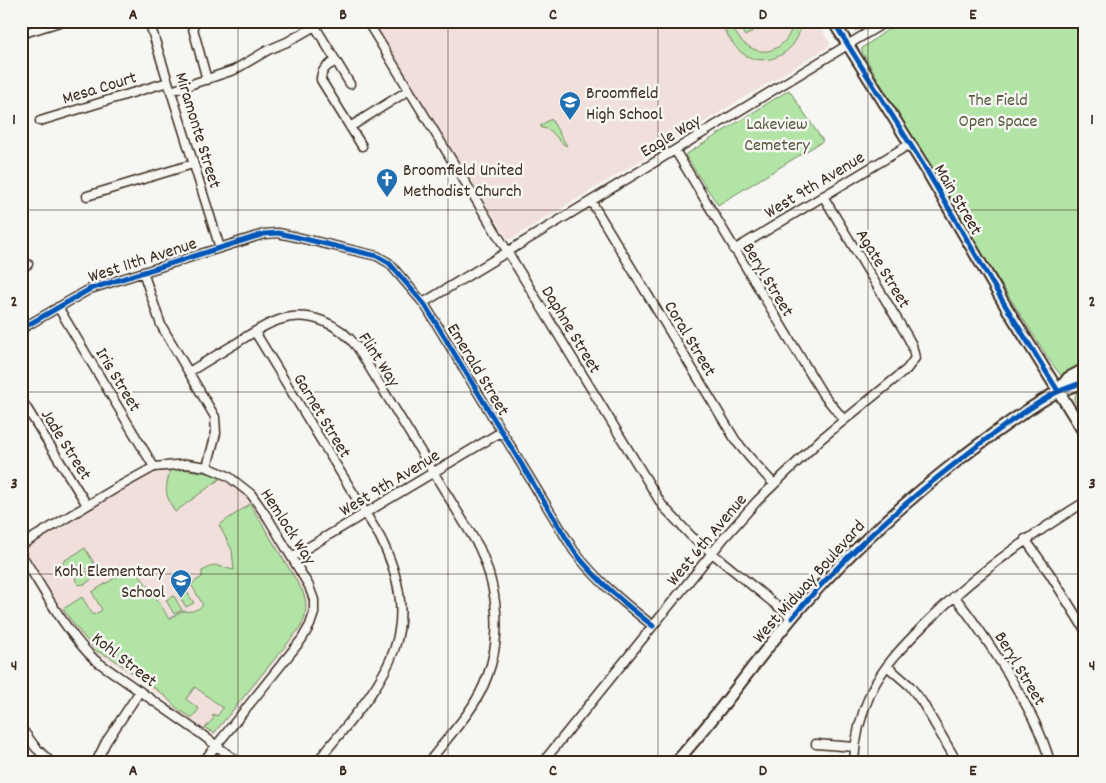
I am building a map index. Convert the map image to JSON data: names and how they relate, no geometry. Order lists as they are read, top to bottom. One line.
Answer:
{"streets":{"main road":["Main Street","West Midway Boulevard"],"street":["Mesa Court","Miramonte Street","Eagle Way","West 9th Avenue","West 11th Avenue","Agate Street","Beryl Street","Daphne Street","Coral Street","Flint Way","Emerald Street","Iris Street","Garnet Street","Jade Street","Hemlock Way","West 6th Avenue","Kohl Street"]},"crossings":[["Mesa Court","Miramonte Street"],["Miramonte Street","West 11th Avenue"],["Miramonte Street","Emerald Street"],["Eagle Way","Main Street"],["Eagle Way","Beryl Street"],["Eagle Way","Daphne Street"],["Eagle Way","Coral Street"],["Eagle Way","Emerald Street"],["West 9th Avenue","Main Street"],["West 9th Avenue","Agate Street"],["West 9th Avenue","Beryl Street"],["West 9th Avenue","Flint Way"],["West 9th Avenue","Emerald Street"],["West 9th Avenue","Garnet Street"],["West 9th Avenue","Hemlock Way"],["Main Street","West Midway Boulevard"],["West 11th Avenue","Emerald Street"],["West 11th Avenue","Iris Street"],["Agate Street","West 6th Avenue"],["Beryl Street","West 6th Avenue"],["Daphne Street","West 6th Avenue"],["Daphne Street","West Midway Boulevard"],["Coral Street","West 6th Avenue"],["Flint Way","Garnet Street"],["Emerald Street","West 6th Avenue"],["Iris Street","Hemlock Way"],["Hemlock Way","Kohl Street"]],"parks":["The Field Open Space","Lakeview Cemetery"],"places":{"school or university":["Broomfield High School","Kohl Elementary School"],"church":["Broomfield United Methodist Church"]},"grid":{"columns":["A","B","C","D","E"],"rows":["1","2","3","4"]}}
